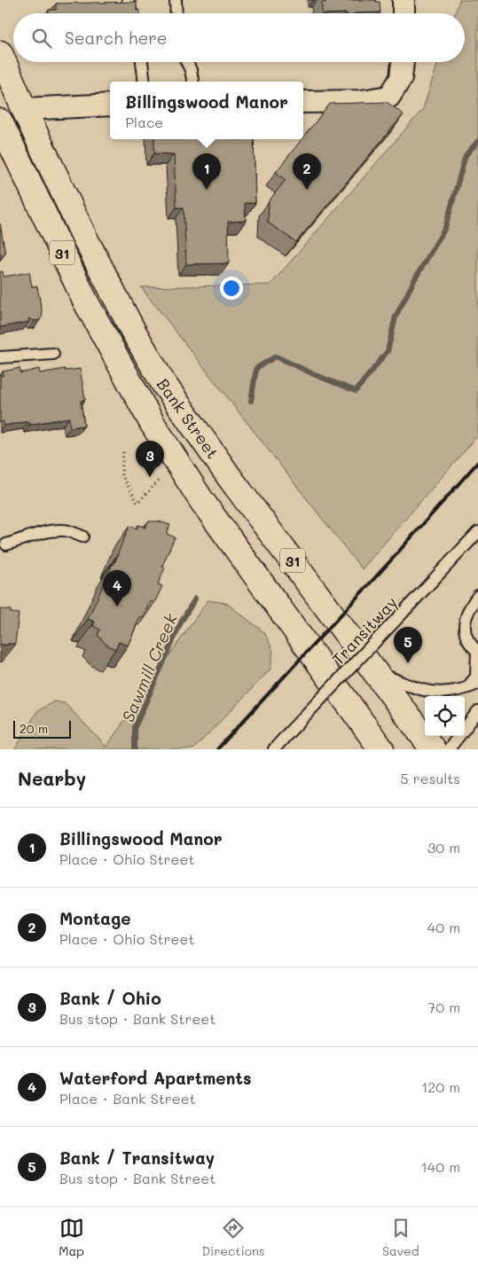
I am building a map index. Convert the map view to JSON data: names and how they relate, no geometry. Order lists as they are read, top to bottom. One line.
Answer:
{"streets":{"main road":["31","Bank Street"],"lane":["Transitway"]},"water":["Sawmill Creek"],"scale_bar":"20 m","page":{"search":"Search here","popup":["Billingswood Manor","Place"],"pins":["1","2","3","4","5"],"scale":"20 m","heading":["Nearby","5 results"],"list":[{"mark":"1","name":"Billingswood Manor","note":"Place · Ohio Street","value":"30 m"},{"mark":"2","name":"Montage","note":"Place · Ohio Street","value":"40 m"},{"mark":"3","name":"Bank / Ohio","note":"Bus stop · Bank Street","value":"70 m"},{"mark":"4","name":"Waterford Apartments","note":"Place · Bank Street","value":"120 m"},{"mark":"5","name":"Bank / Transitway","note":"Bus stop · Bank Street","value":"140 m"}],"nav":["Map","Directions","Saved"]}}
